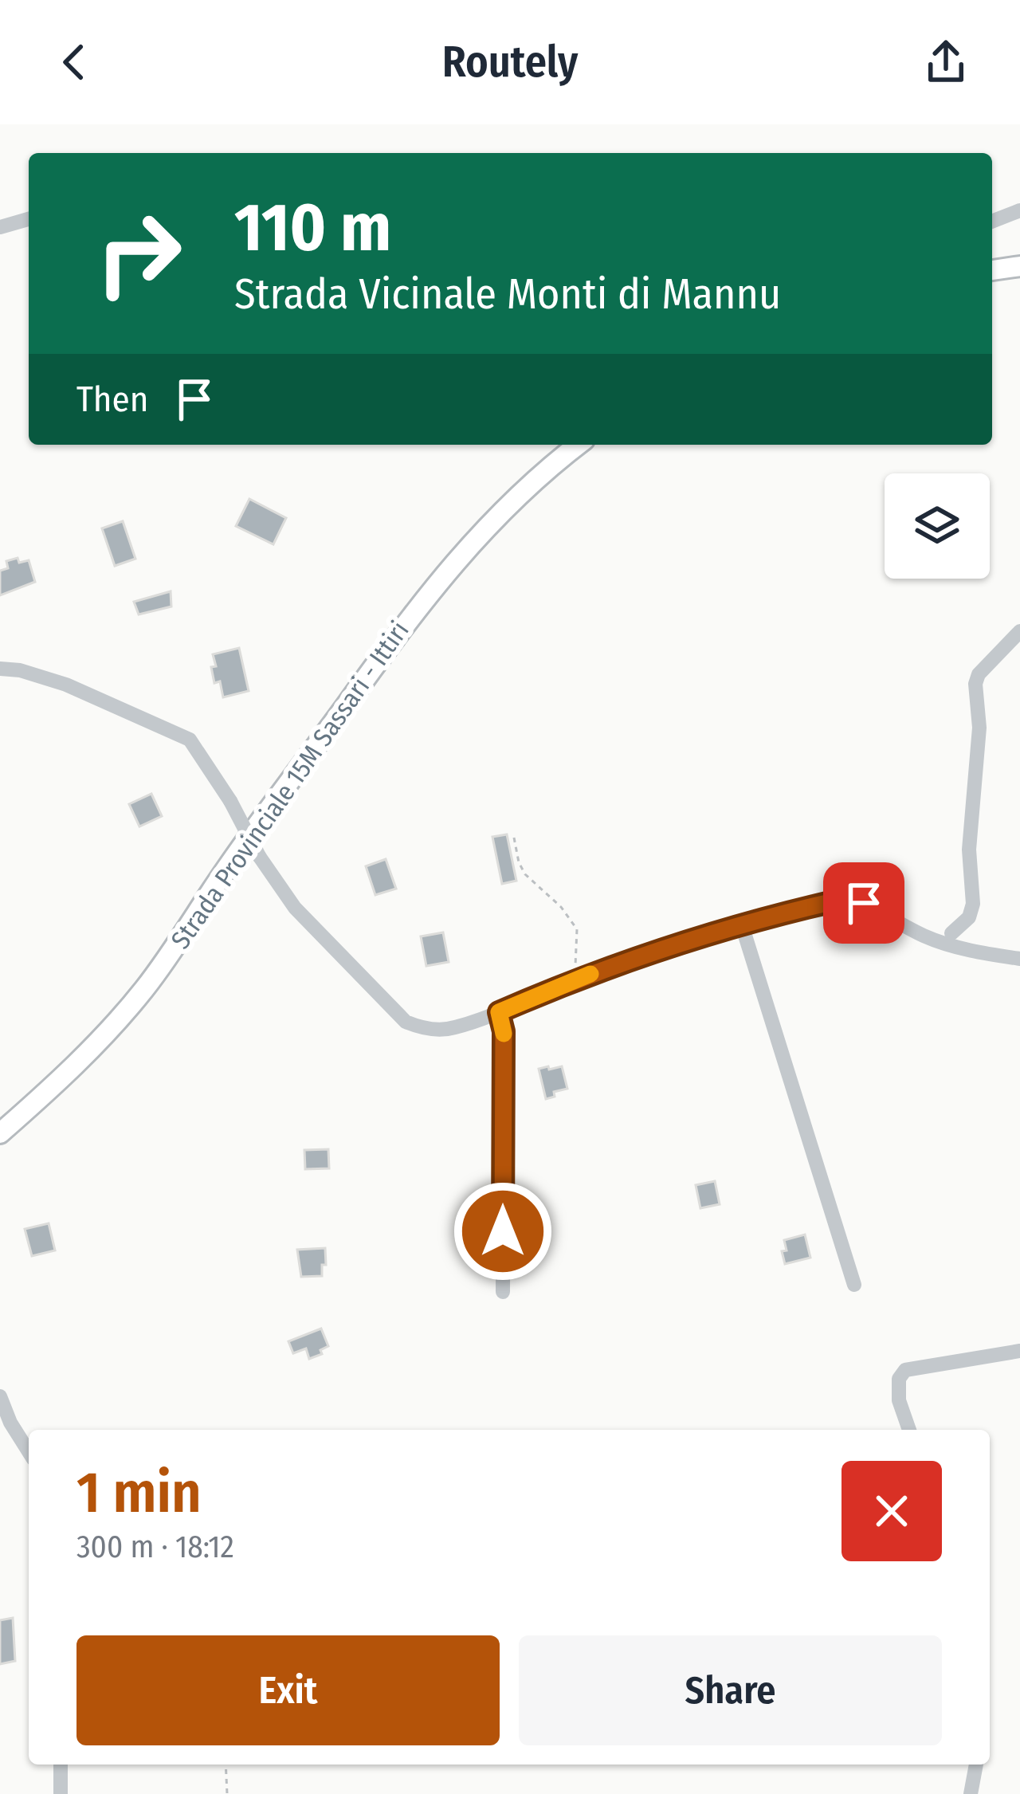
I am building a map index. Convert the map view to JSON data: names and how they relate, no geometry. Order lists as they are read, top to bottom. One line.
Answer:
{"streets":{"main road":["Strada Provinciale 15M Sassari - Ittiri"]},"page":{"header":"Routely","turn":["110 m","Strada Vicinale Monti di Mannu"],"then":"Then","heading":["1 min","300 m · 18:12"],"buttons":["Exit","Share"]}}
